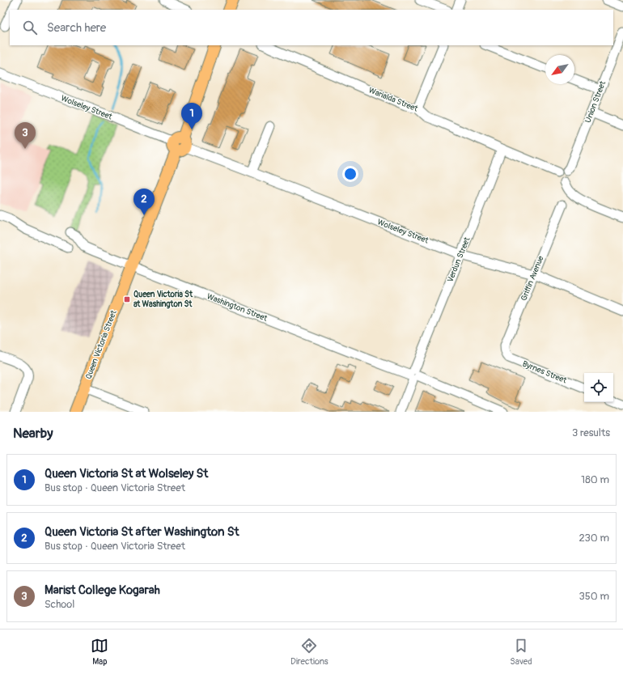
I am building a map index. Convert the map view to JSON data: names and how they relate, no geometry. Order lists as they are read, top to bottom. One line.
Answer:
{"streets":{"main road":["Queen Victoria Street"],"street":["Warialda Street","Union Street","Wolseley Street","Verdun Street","Griffin Avenue","Washington Street","Byrnes Street"]},"crossings":[["Warialda Street","Union Street"],["Warialda Street","Verdun Street"],["Wolseley Street","Verdun Street"],["Wolseley Street","Griffin Avenue"],["Wolseley Street","Queen Victoria Street"],["Verdun Street","Washington Street"],["Griffin Avenue","Byrnes Street"],["Washington Street","Queen Victoria Street"]],"places":{"transit":["Queen Victoria St at Washington St"]},"north":"bottom left","page":{"search":"Search here","pins":["1","3","2"],"heading":["Nearby","3 results"],"list":[{"mark":"1","name":"Queen Victoria St at Wolseley St","note":"Bus stop · Queen Victoria Street","value":"180 m"},{"mark":"2","name":"Queen Victoria St after Washington St","note":"Bus stop · Queen Victoria Street","value":"230 m"},{"mark":"3","name":"Marist College Kogarah","note":"School","value":"350 m"}],"nav":["Map","Directions","Saved"]}}
